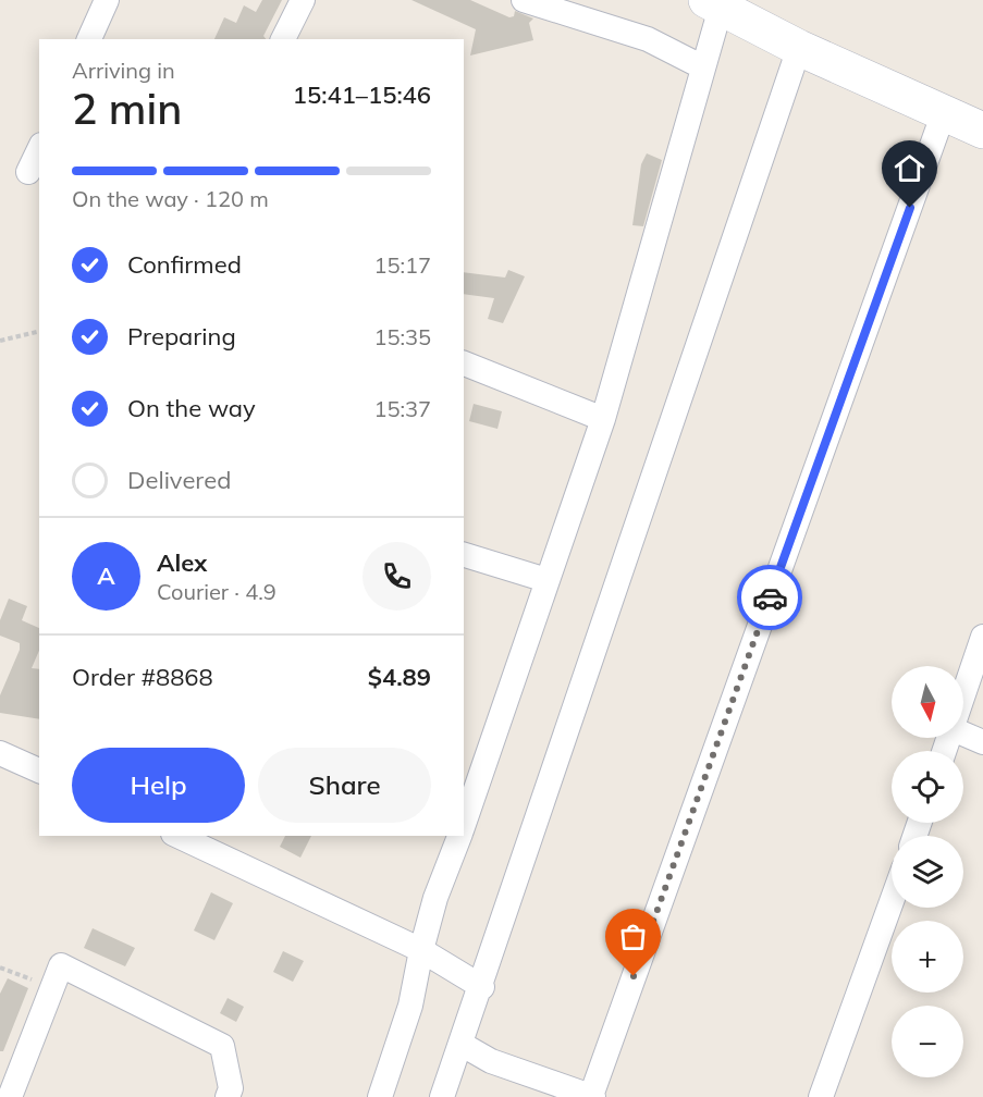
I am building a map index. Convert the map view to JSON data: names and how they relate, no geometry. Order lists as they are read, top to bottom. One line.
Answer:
{"north":"bottom","page":{"heading":["2 min","Arriving in","15:41–15:46"],"panel":["Alex","Courier · 4.9","Order #8868","$4.89"],"bar":"On the way · 120 m","list":[["Confirmed","15:17"],["Preparing","15:35"],["On the way","15:37"],"Delivered"],"round":"A","map_buttons":["+","−"],"buttons":["Help","Share"]}}
